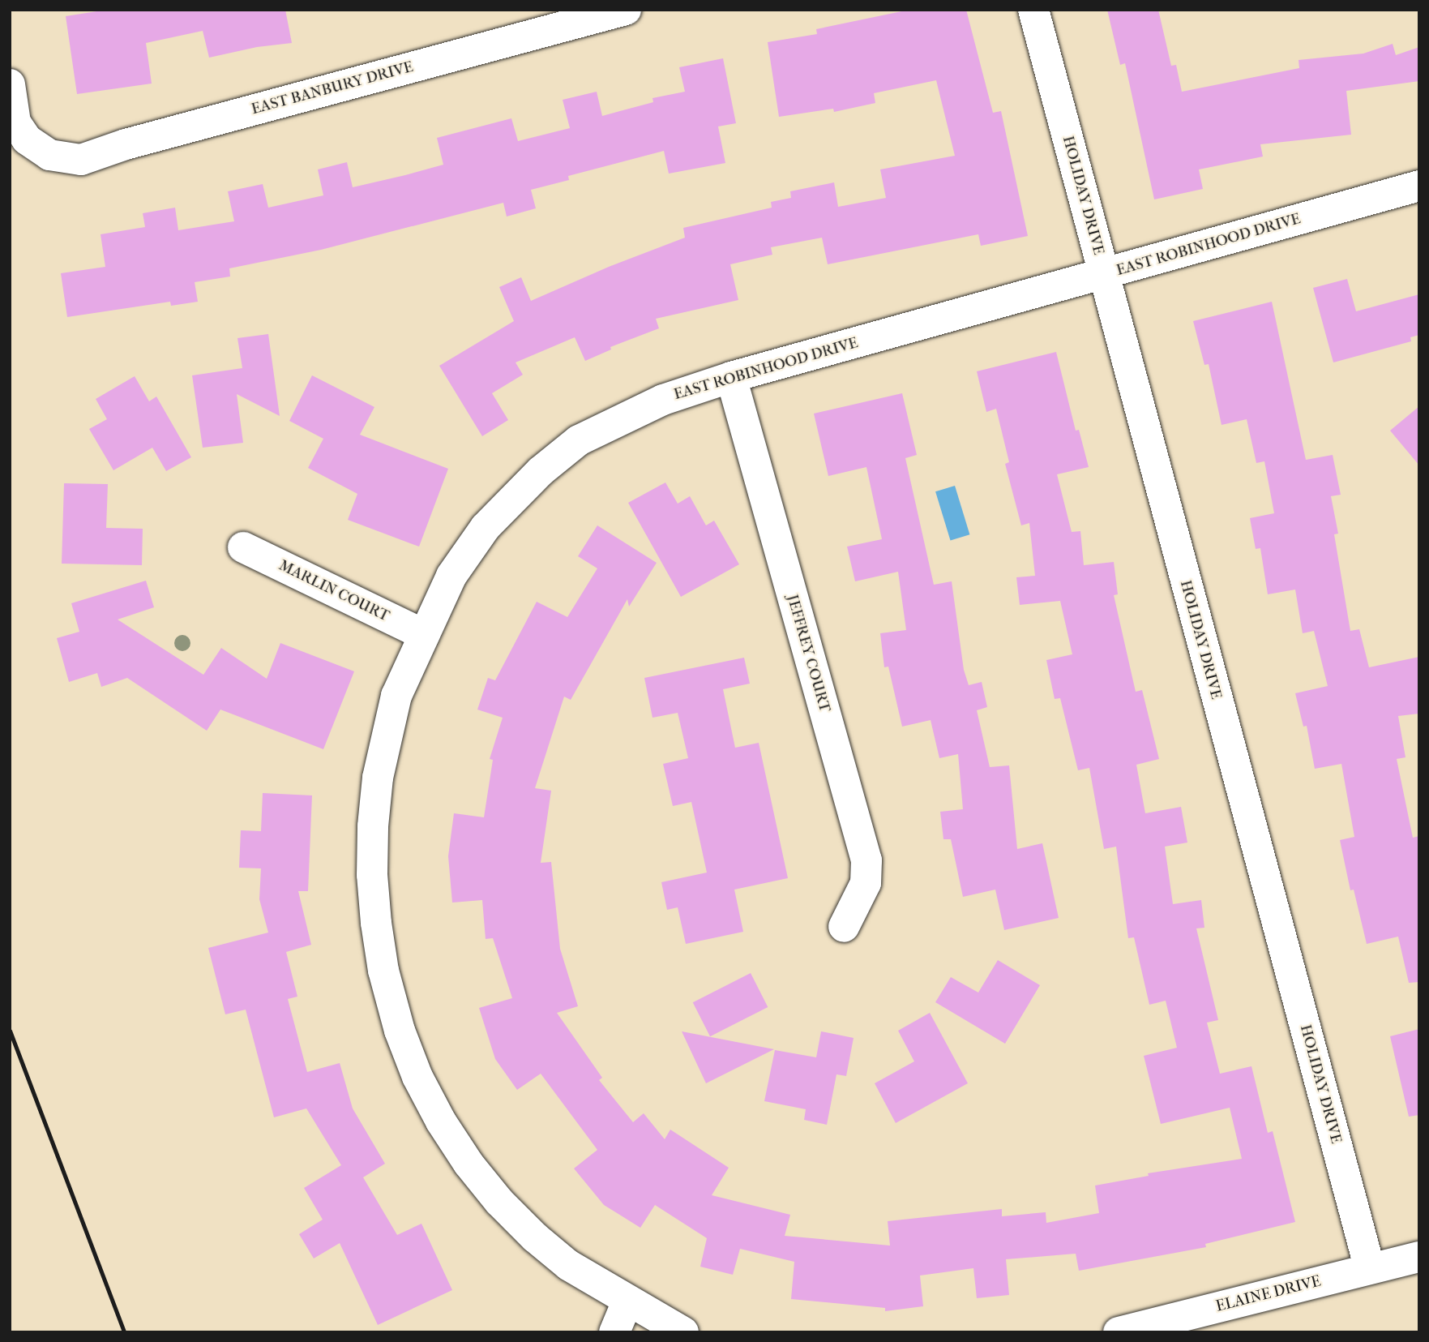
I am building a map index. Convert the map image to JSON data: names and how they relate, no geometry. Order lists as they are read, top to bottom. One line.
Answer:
{"streets":{"street":["EAST BANBURY DRIVE","HOLIDAY DRIVE","EAST ROBINHOOD DRIVE","MARLIN COURT","JEFFREY COURT","ELAINE DRIVE"]},"crossings":[["HOLIDAY DRIVE","EAST ROBINHOOD DRIVE"],["HOLIDAY DRIVE","ELAINE DRIVE"],["EAST ROBINHOOD DRIVE","MARLIN COURT"],["EAST ROBINHOOD DRIVE","JEFFREY COURT"]]}
